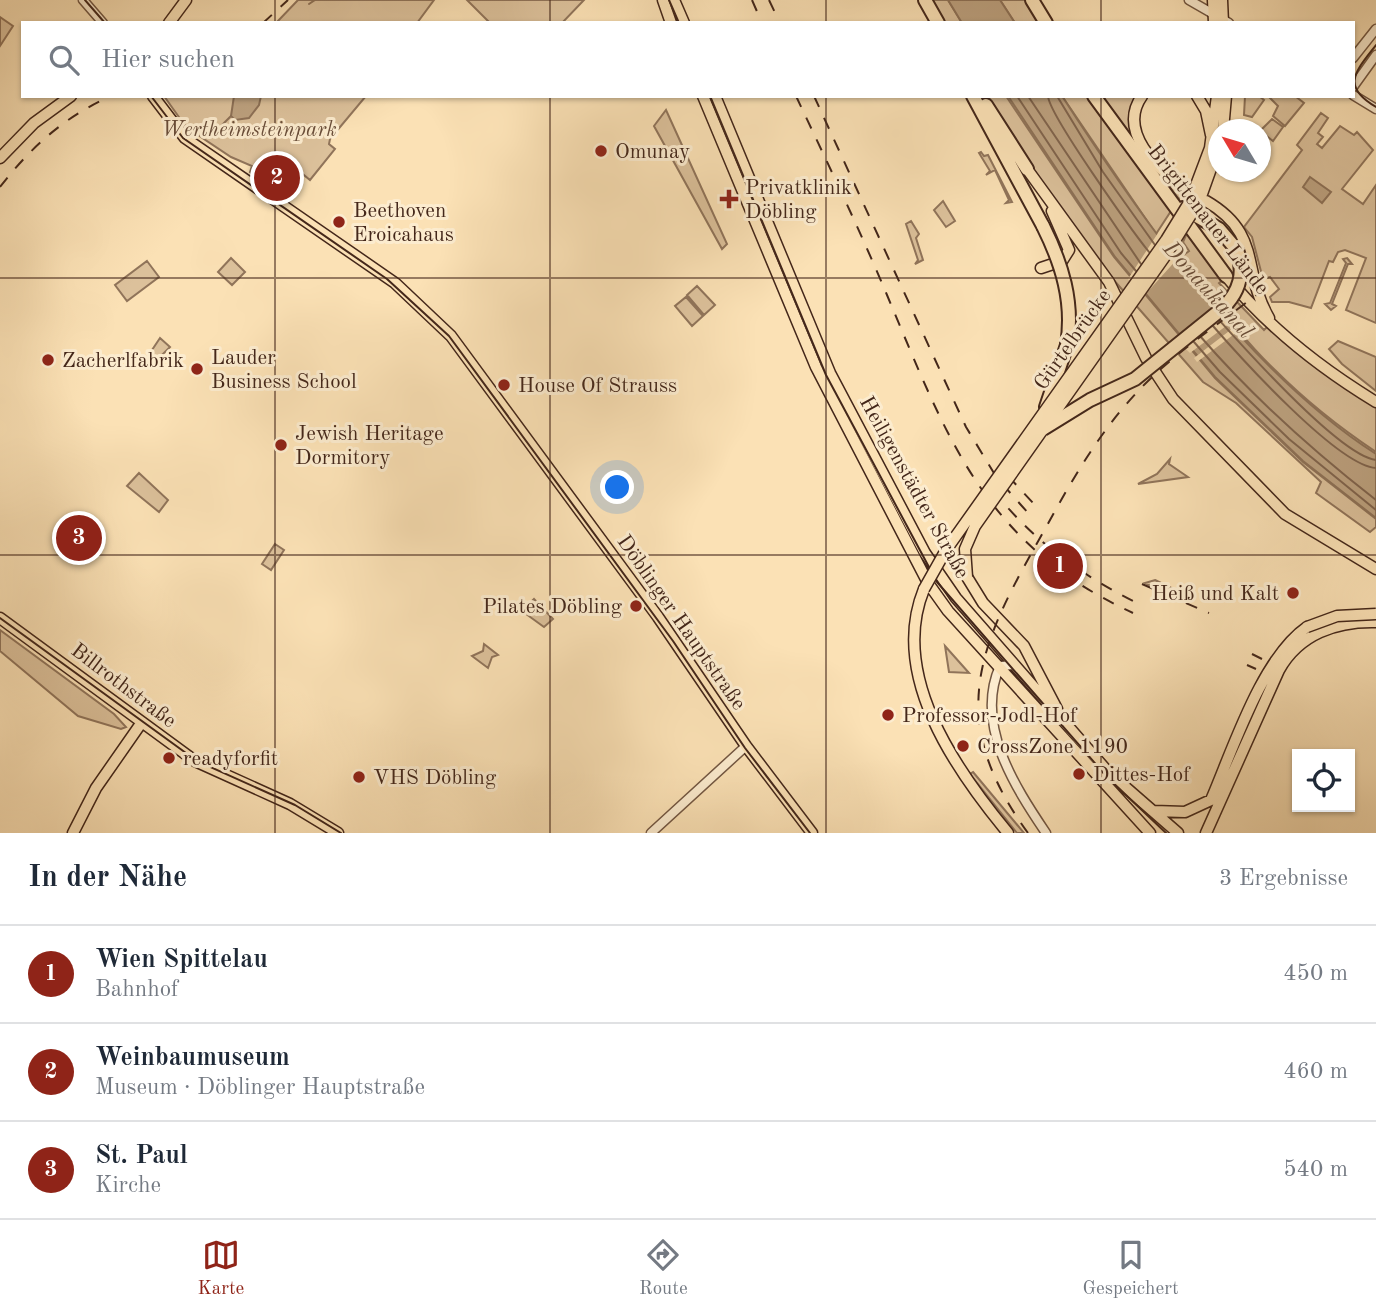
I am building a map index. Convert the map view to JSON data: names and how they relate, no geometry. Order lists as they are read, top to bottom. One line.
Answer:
{"streets":{"highway":["Brigittenauer Lände"],"main road":["Gürtelbrücke","Heiligenstädter Straße","Döblinger Hauptstraße","Billrothstraße"]},"crossings":[["Gürtelbrücke","Heiligenstädter Straße"]],"water":["Donaukanal"],"parks":["Wertheimsteinpark"],"places":{"other":["Omunay","Beethoven Eroicahaus","Zacherlfabrik","Lauder Business School","House Of Strauss","Jewish Heritage Dormitory","Heiß und Kalt","Pilates Döbling","Professor-Jodl-Hof","CrossZone 1190","readyforfit","Dittes-Hof","VHS Döbling"],"health":["Privatklinik Döbling"]},"north":"top left","page":{"search":"Hier suchen","pins":["2","3","1"],"heading":["In der Nähe","3 Ergebnisse"],"list":[{"mark":"1","name":"Wien Spittelau","note":"Bahnhof","value":"450 m"},{"mark":"2","name":"Weinbaumuseum","note":"Museum · Döblinger Hauptstraße","value":"460 m"},{"mark":"3","name":"St. Paul","note":"Kirche","value":"540 m"}],"nav":["Karte","Route","Gespeichert"]}}
